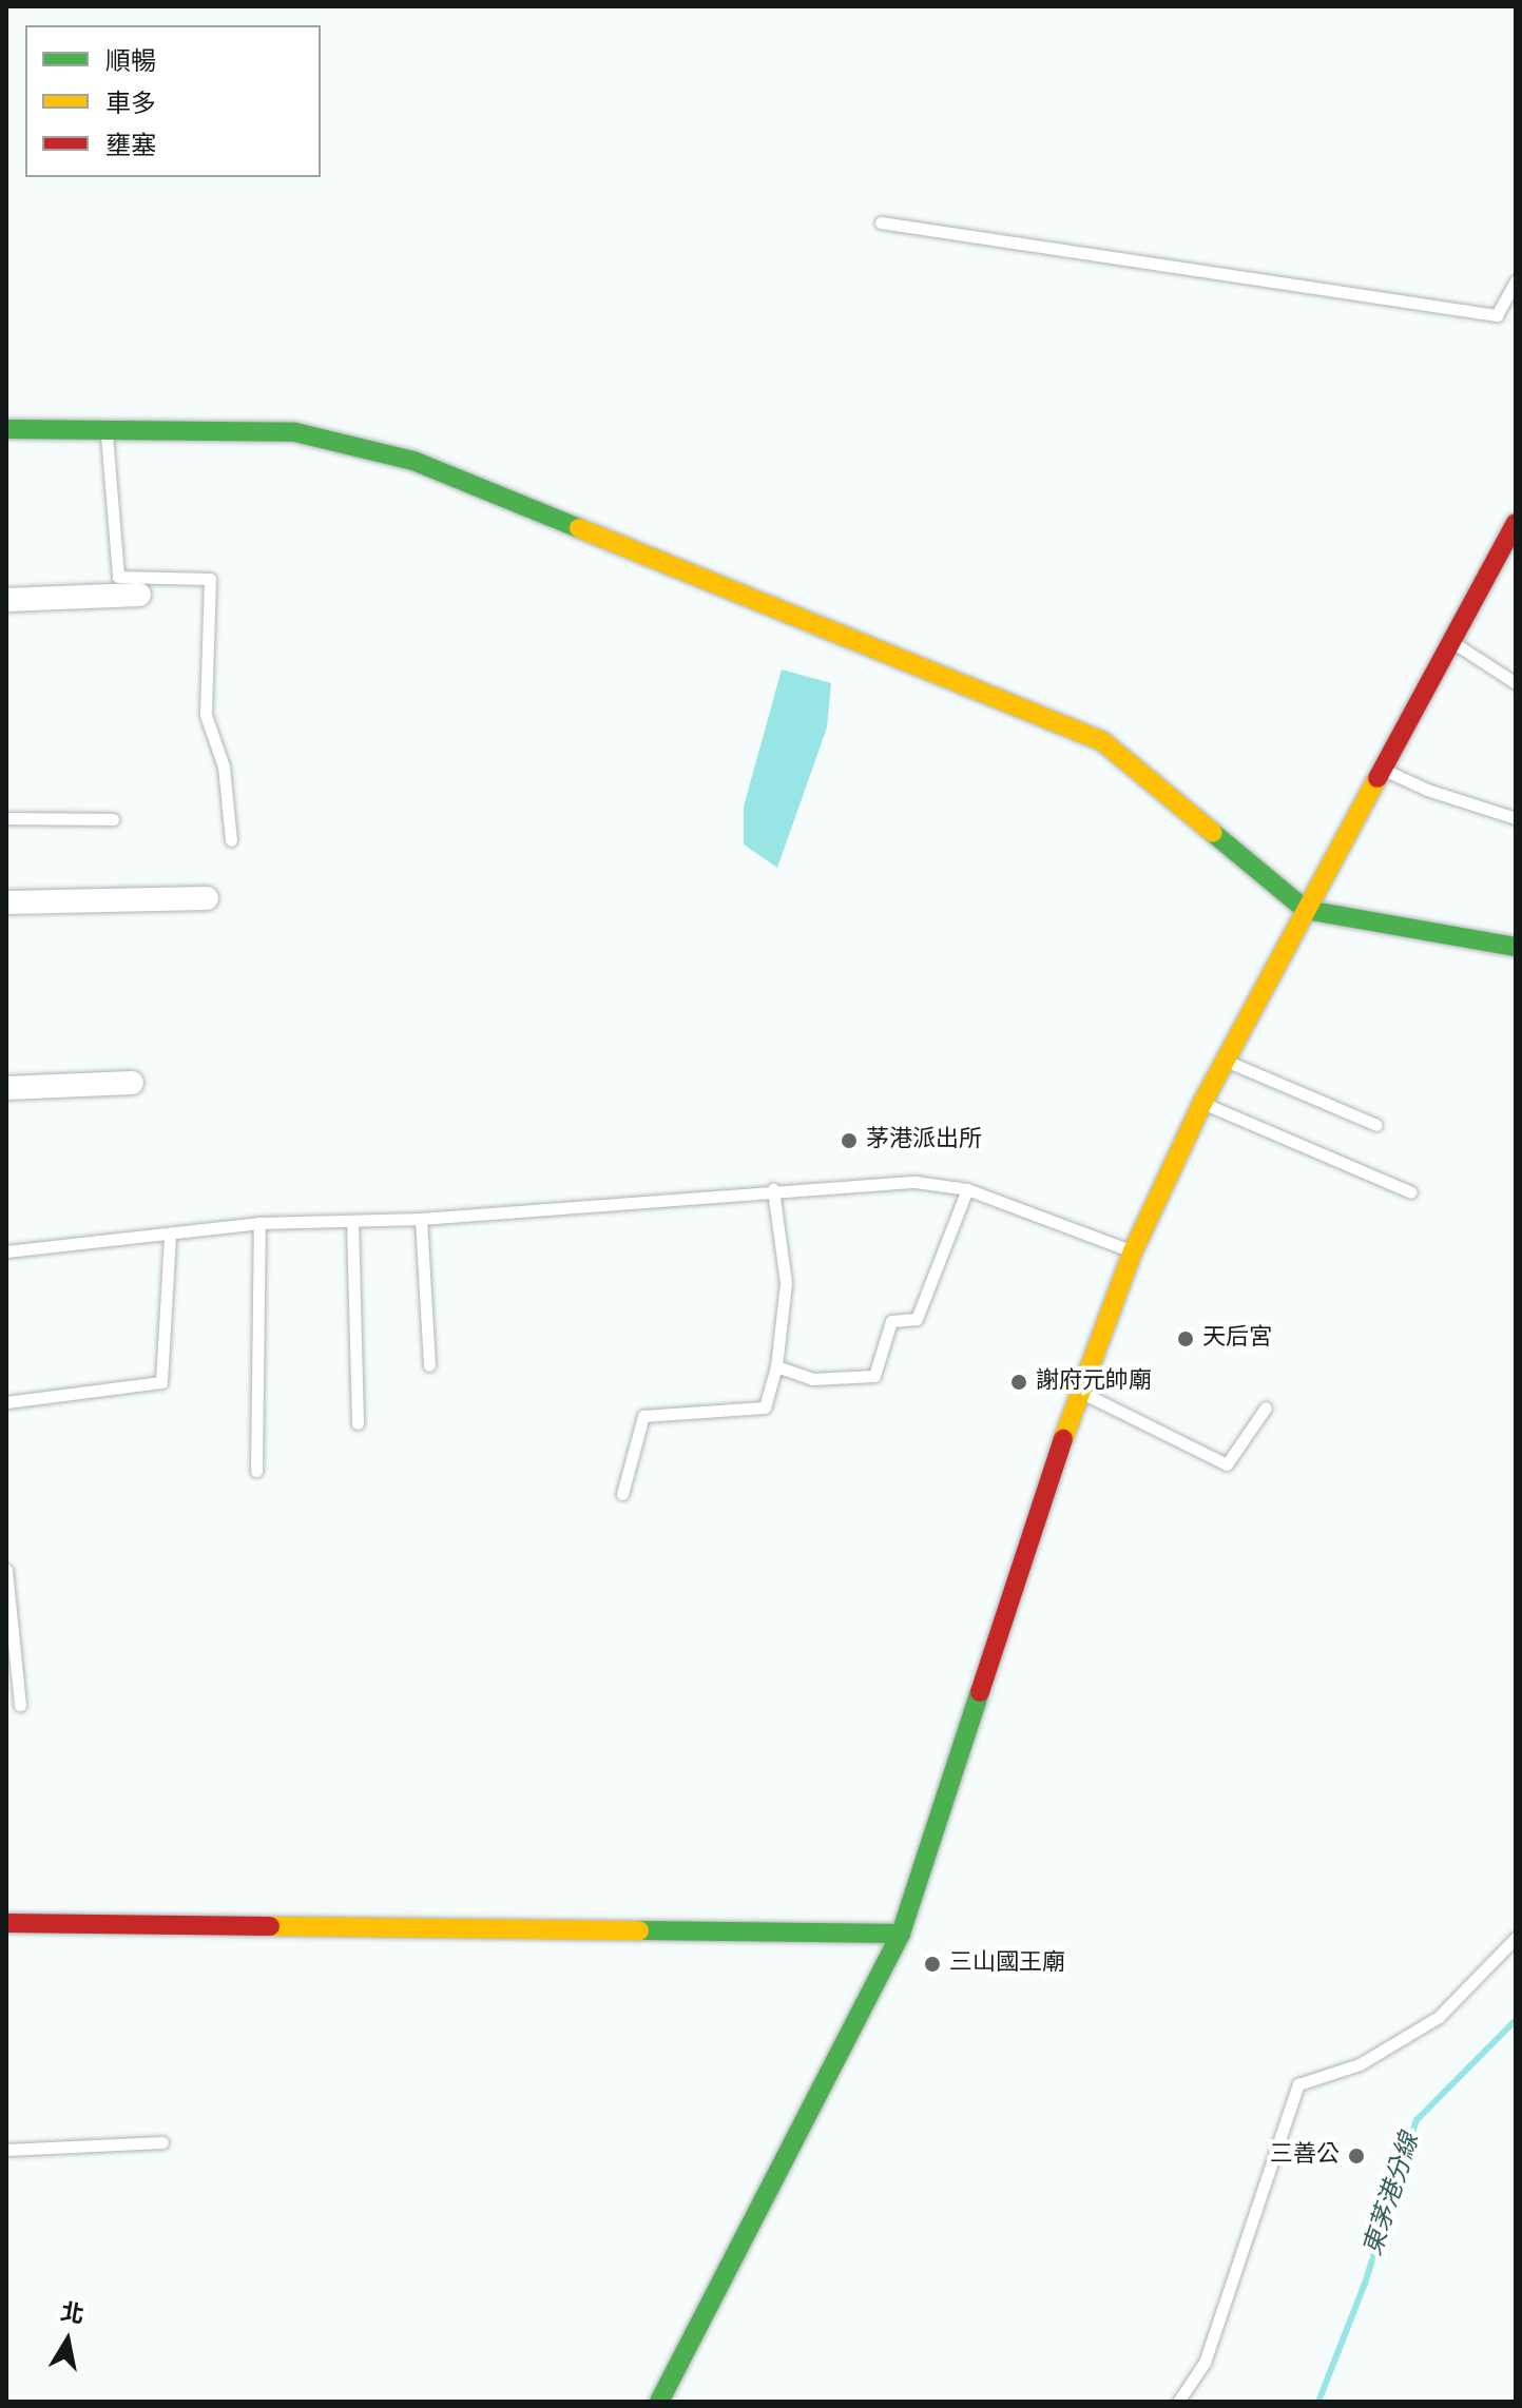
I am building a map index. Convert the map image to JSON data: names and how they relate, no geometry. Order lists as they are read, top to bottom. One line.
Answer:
{"water":["東茅港分線"],"places":["茅港派出所","天后宮","謝府元帥廟","三山國王廟","三善公"],"legend":["順暢","車多","壅塞"],"north":"top"}
